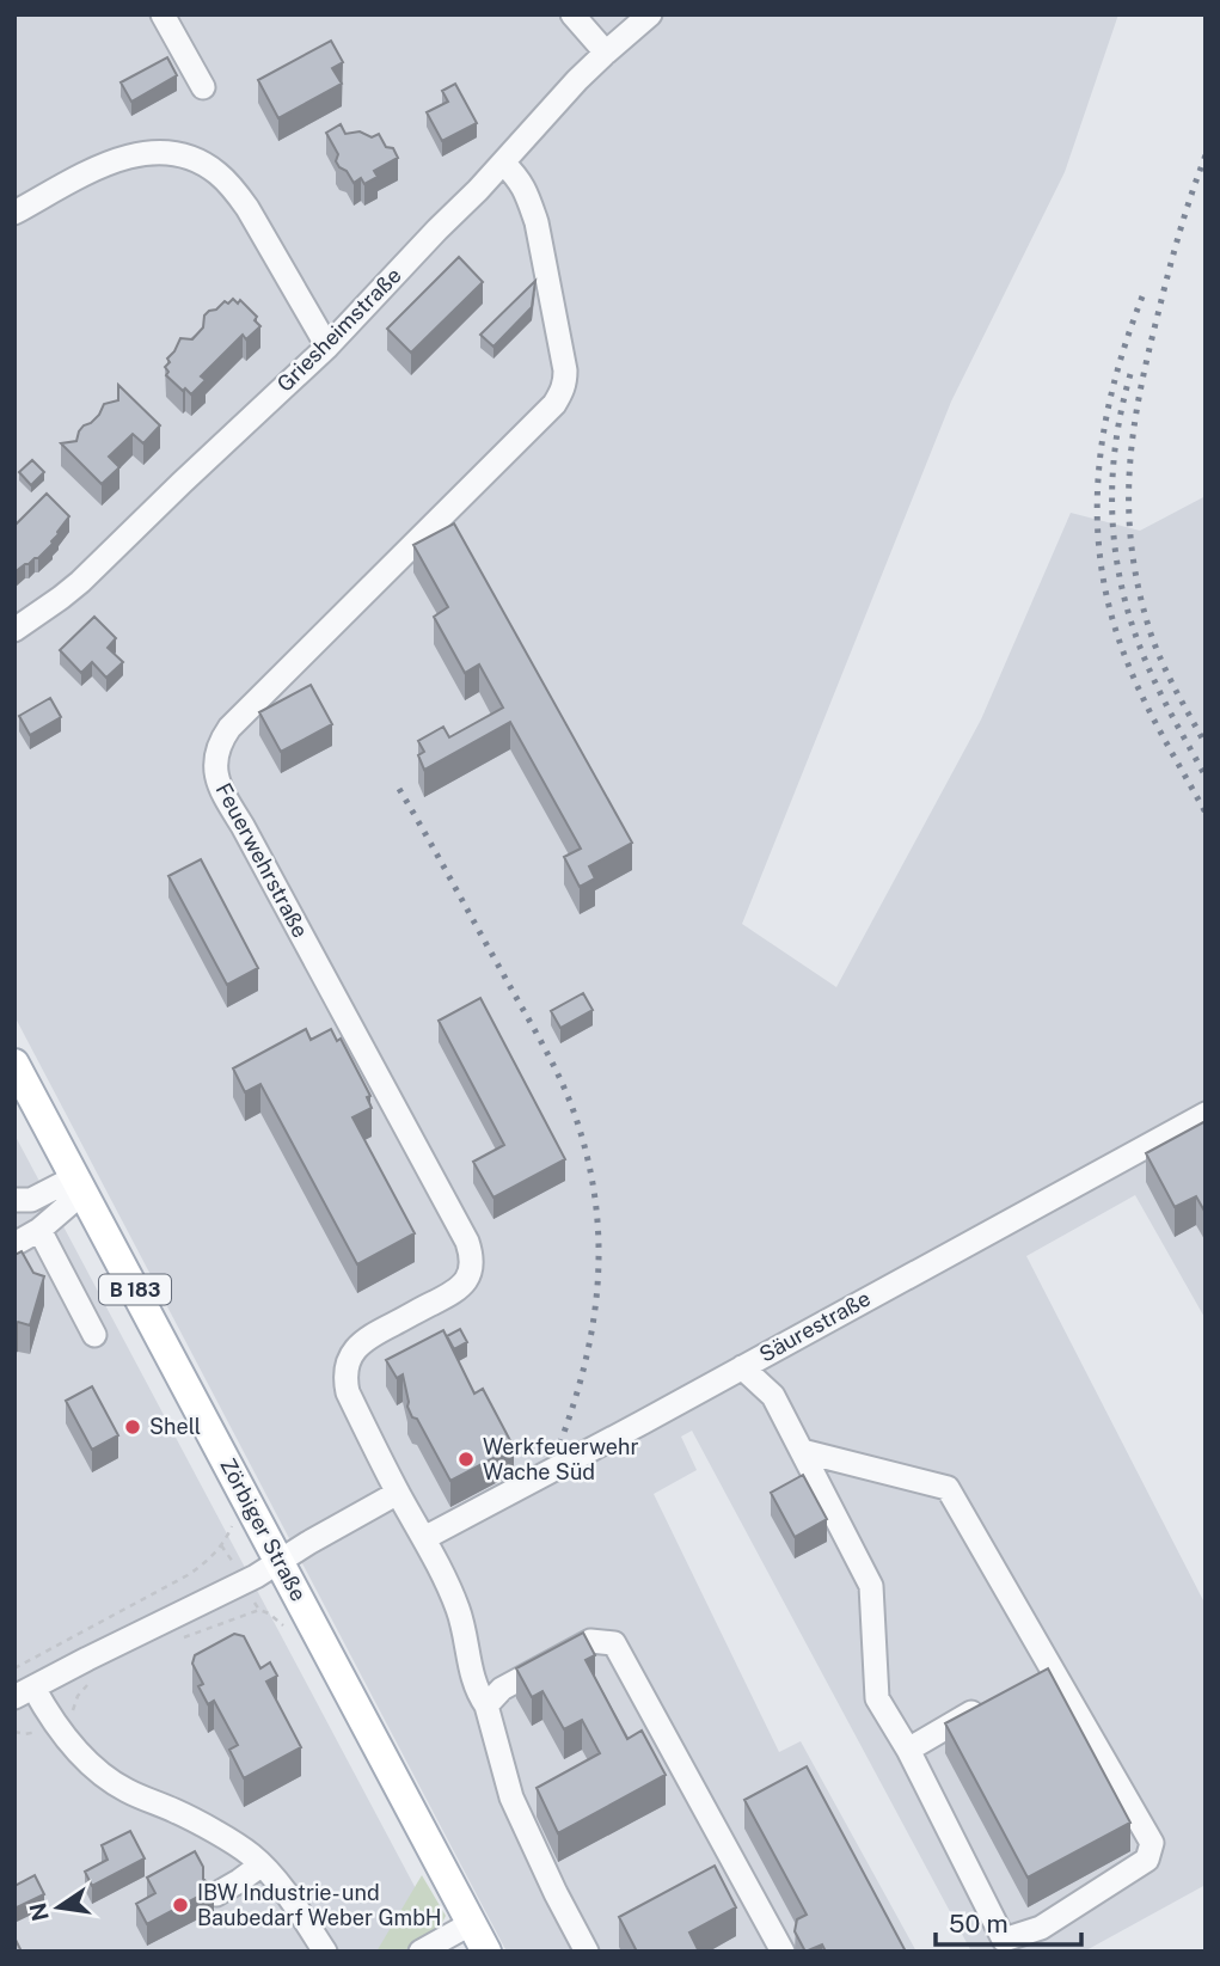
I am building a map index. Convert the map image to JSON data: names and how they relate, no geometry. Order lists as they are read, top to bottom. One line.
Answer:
{"streets":{"main road":["B 183","Zörbiger Straße"],"street":["Griesheimstraße","Feuerwehrstraße","Säurestraße"]},"crossings":[["Griesheimstraße","Feuerwehrstraße"]],"places":["Shell","Werkfeuerwehr Wache Süd","IBW Industrie- und Baubedarf Weber GmbH"],"scale_bar":"50 m","north":"left"}
